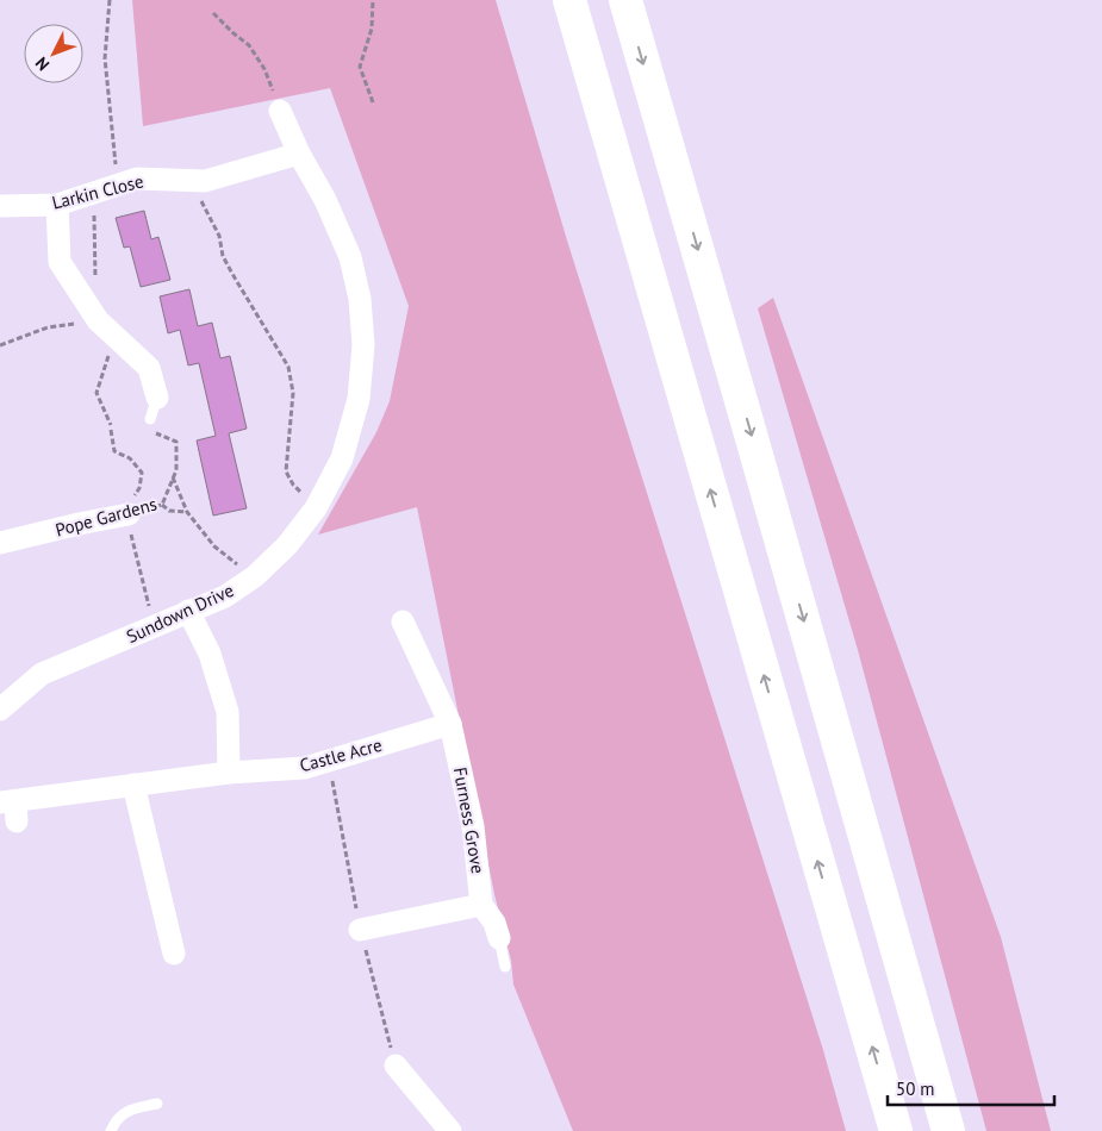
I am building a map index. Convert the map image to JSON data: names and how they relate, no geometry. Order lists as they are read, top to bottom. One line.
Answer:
{"streets":{"street":["Larkin Close","Pope Gardens","Sundown Drive","Castle Acre","Furness Grove"]},"crossings":[["Larkin Close","Sundown Drive"],["Castle Acre","Furness Grove"]],"scale_bar":"50 m","north":"bottom left"}
